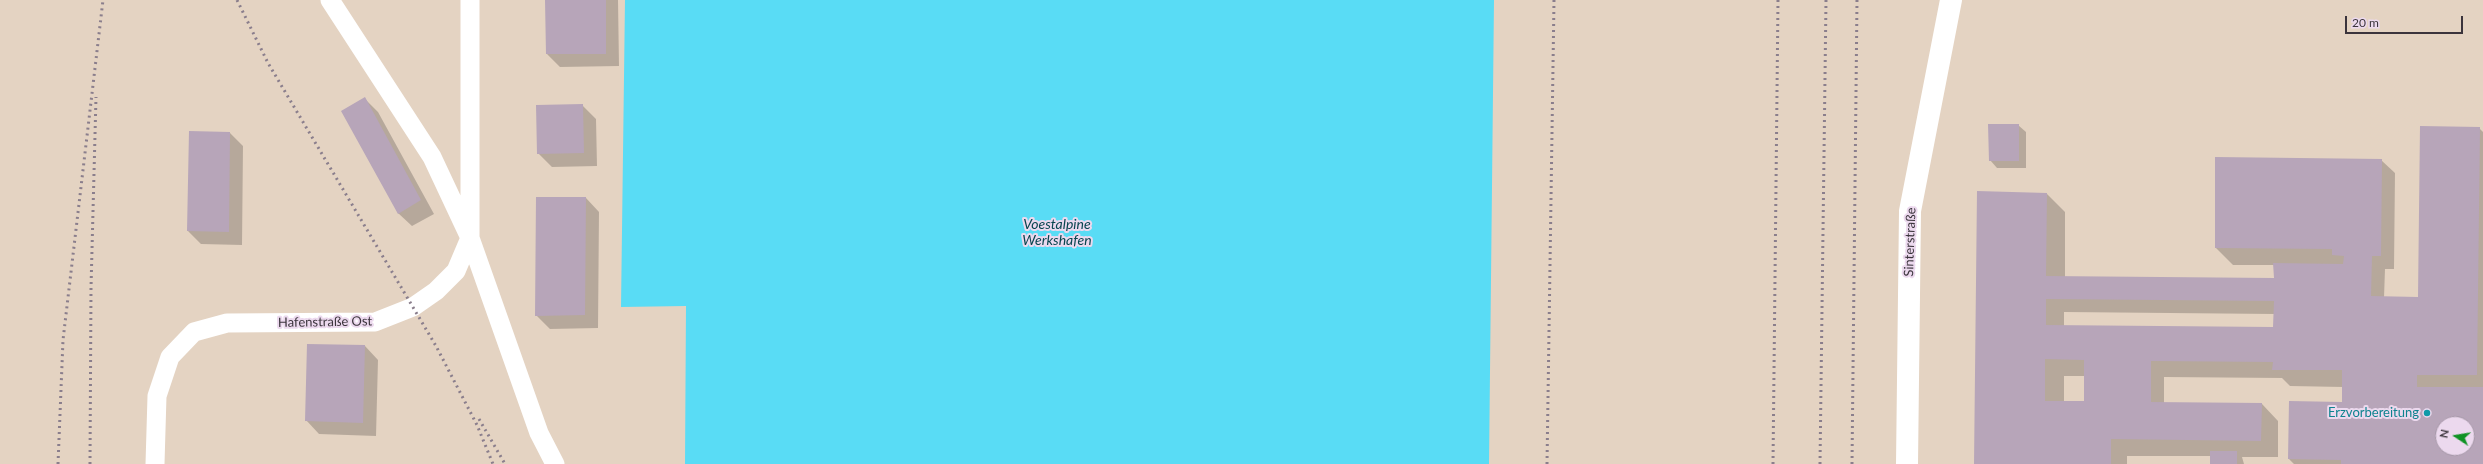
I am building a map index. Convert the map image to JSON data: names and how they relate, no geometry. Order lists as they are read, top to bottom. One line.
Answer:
{"streets":{"street":["Sinterstraße"],"lane":["Hafenstraße Ost"]},"water":["Voestalpine Werkshafen"],"places":["Erzvorbereitung"],"scale_bar":"20 m","north":"left"}
